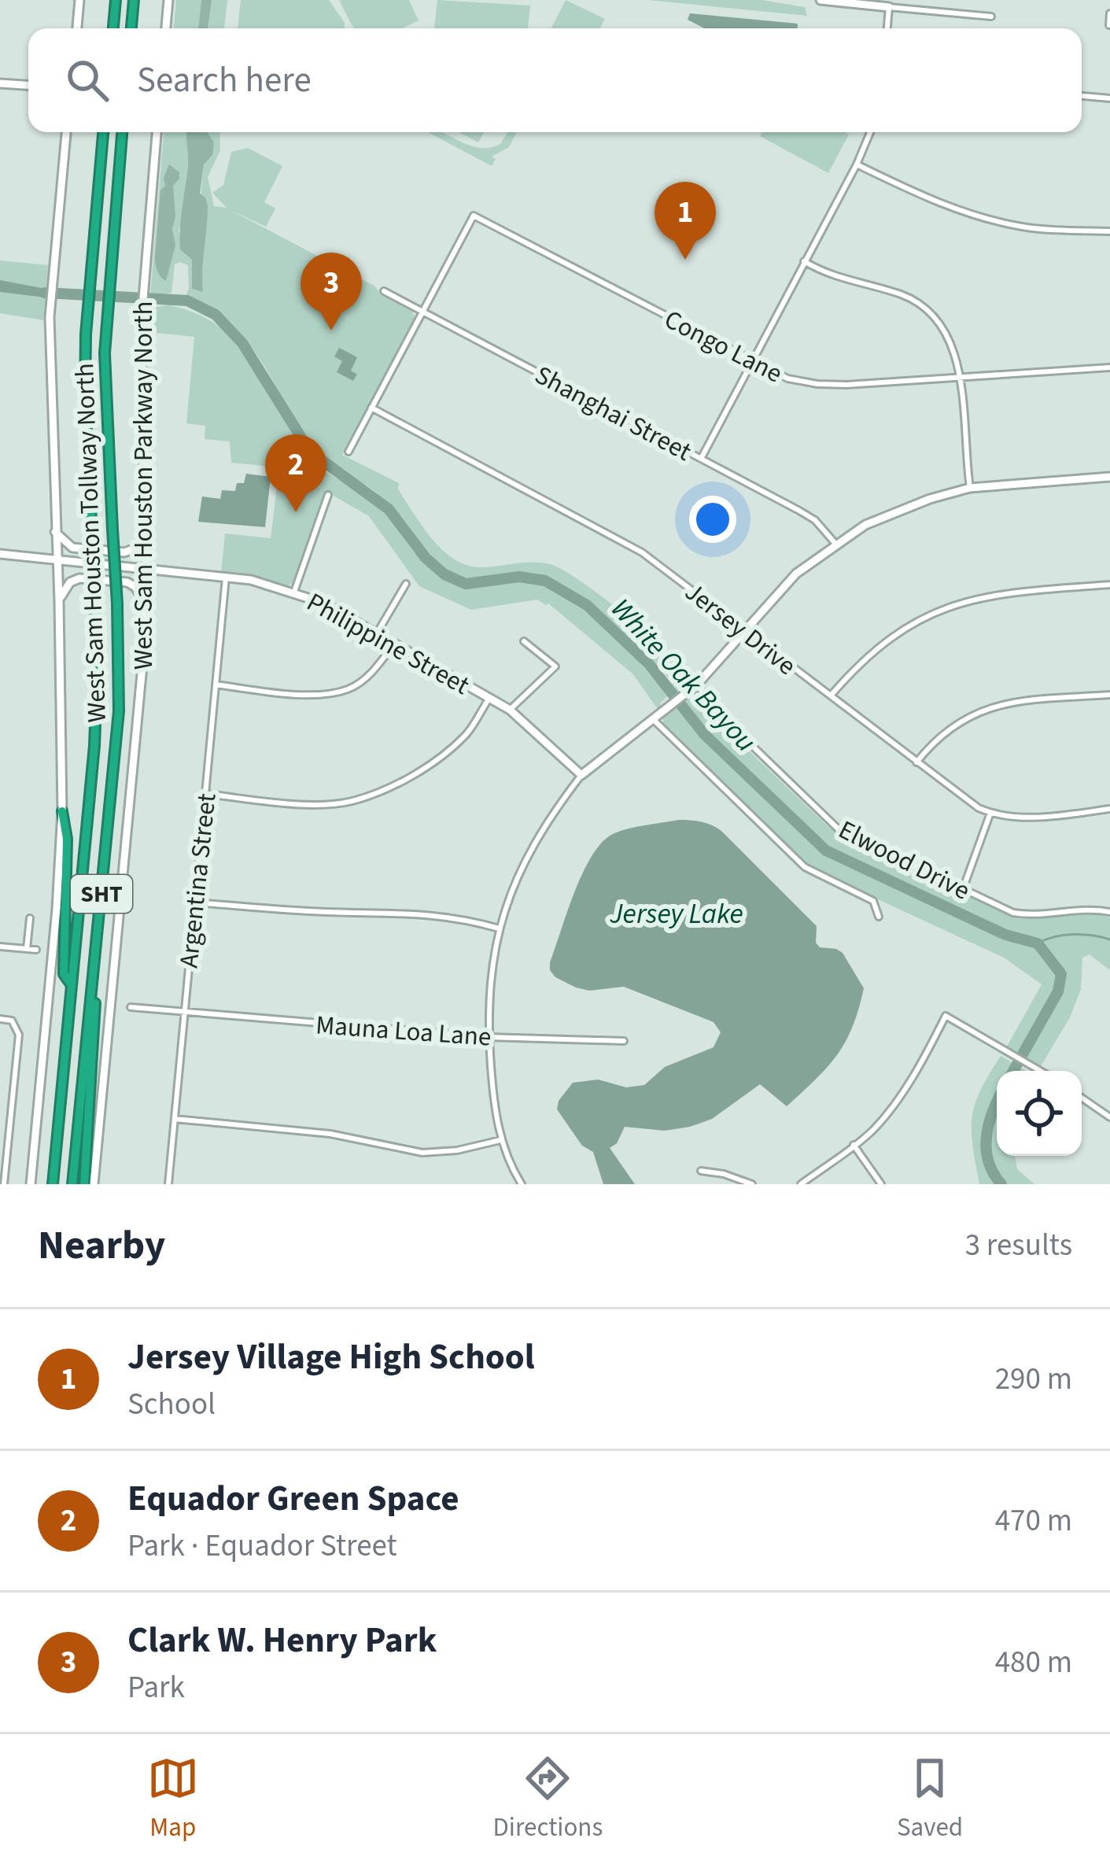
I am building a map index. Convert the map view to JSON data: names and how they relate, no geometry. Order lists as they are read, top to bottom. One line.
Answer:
{"streets":{"highway":["West Sam Houston Tollway North","SHT"],"main road":["West Sam Houston Parkway North","Philippine Street"],"street":["Congo Lane","Shanghai Street","Jersey Drive","Elwood Drive","Argentina Street","Mauna Loa Lane"]},"crossings":[["Congo Lane","Shanghai Street"],["West Sam Houston Parkway North","Philippine Street"],["Philippine Street","Argentina Street"],["Argentina Street","Mauna Loa Lane"]],"water":["White Oak Bayou","Jersey Lake"],"page":{"search":"Search here","pins":["1","3","2"],"heading":["Nearby","3 results"],"list":[{"mark":"1","name":"Jersey Village High School","note":"School","value":"290 m"},{"mark":"2","name":"Equador Green Space","note":"Park · Equador Street","value":"470 m"},{"mark":"3","name":"Clark W. Henry Park","note":"Park","value":"480 m"}],"nav":["Map","Directions","Saved"]}}
